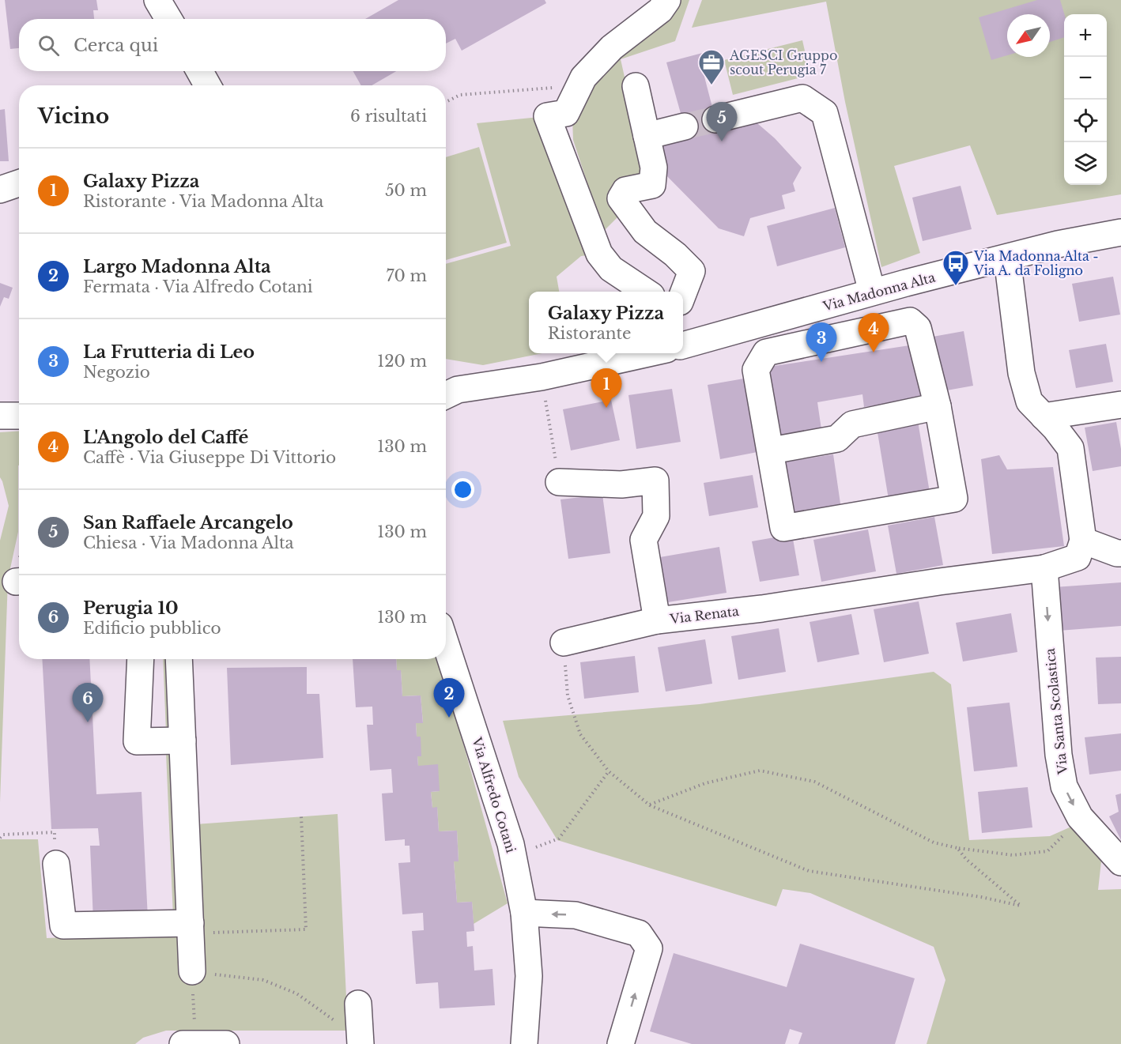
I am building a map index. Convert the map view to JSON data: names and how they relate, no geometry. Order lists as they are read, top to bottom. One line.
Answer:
{"streets":{"street":["Via Madonna Alta","Via Renata","Via Santa Scolastica","Via Alfredo Cotani"]},"crossings":[["Via Renata","Via Santa Scolastica"]],"one_way":["Via Santa Scolastica"],"places":{"office":["AGESCI Gruppo scout Perugia 7"],"bus stop":["Via Madonna Alta - Via A. da Foligno"]},"north":"bottom left","page":{"map_buttons":["+","−"],"search":"Cerca qui","heading":["Vicino","6 risultati"],"pins":["5","4","3","1","2","6"],"list":[{"mark":"1","name":"Galaxy Pizza","note":"Ristorante · Via Madonna Alta","value":"50 m"},{"mark":"2","name":"Largo Madonna Alta","note":"Fermata · Via Alfredo Cotani","value":"70 m"},{"mark":"3","name":"La Frutteria di Leo","note":"Negozio","value":"120 m"},{"mark":"4","name":"L'Angolo del Caffé","note":"Caffè · Via Giuseppe Di Vittorio","value":"130 m"},{"mark":"5","name":"San Raffaele Arcangelo","note":"Chiesa · Via Madonna Alta","value":"130 m"},{"mark":"6","name":"Perugia 10","note":"Edificio pubblico","value":"130 m"}],"popup":["Galaxy Pizza","Ristorante"]}}
